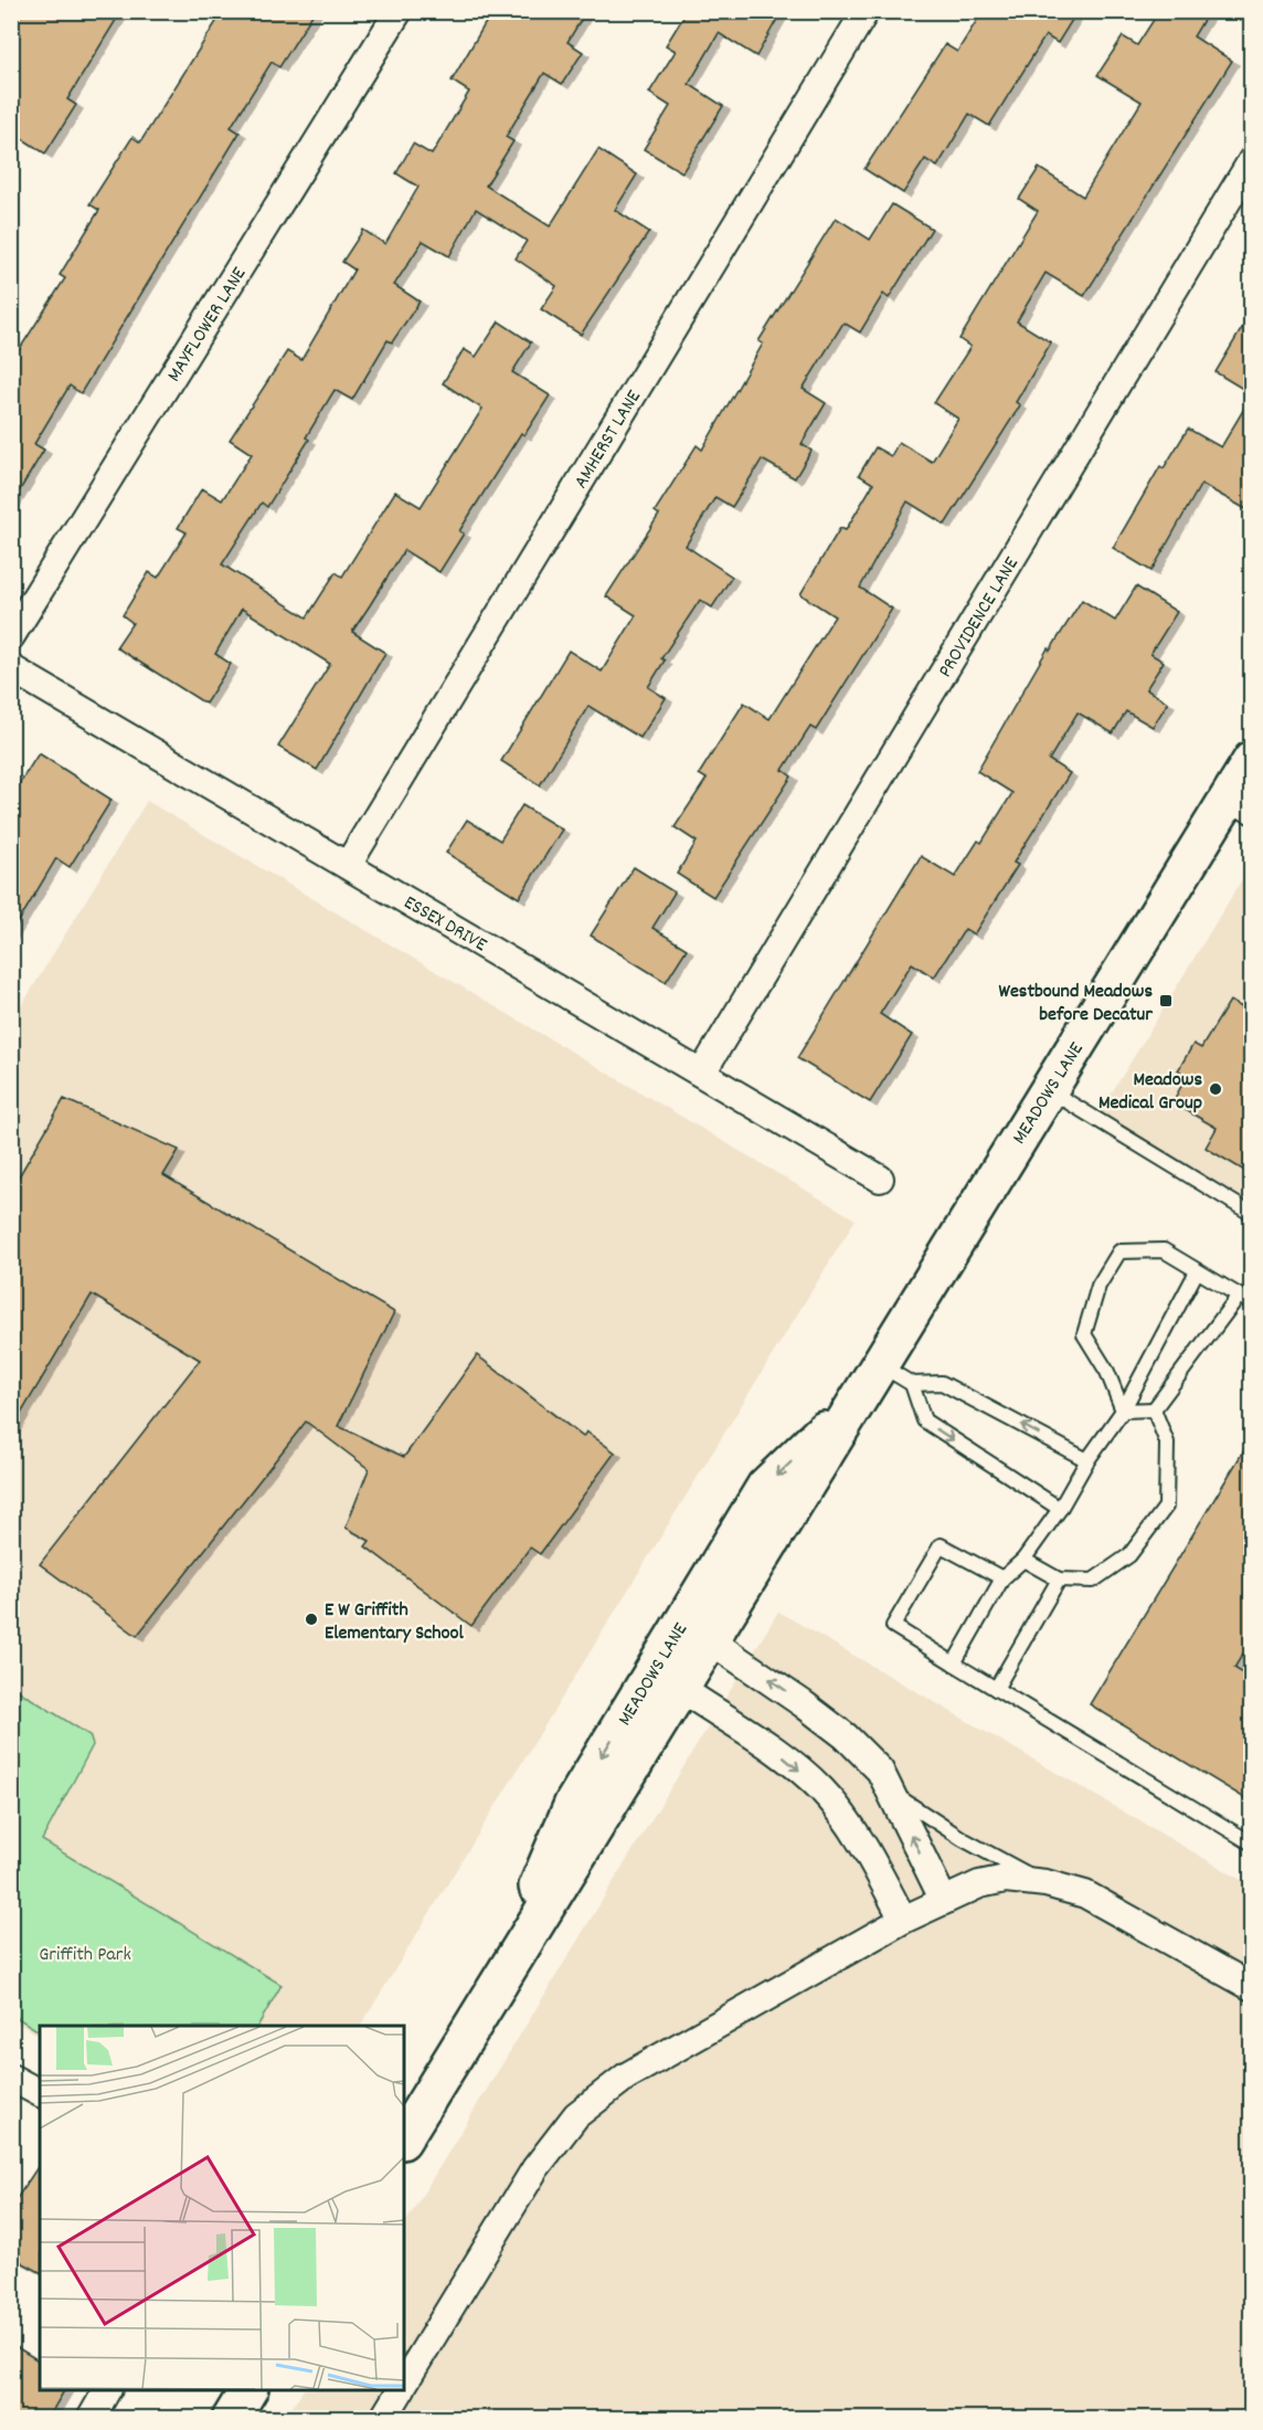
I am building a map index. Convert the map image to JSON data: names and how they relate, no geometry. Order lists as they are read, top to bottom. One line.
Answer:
{"streets":{"street":["MAYFLOWER LANE","AMHERST LANE","PROVIDENCE LANE","ESSEX DRIVE","MEADOWS LANE"]},"crossings":[["AMHERST LANE","ESSEX DRIVE"],["PROVIDENCE LANE","ESSEX DRIVE"]],"parks":["Griffith Park"],"places":{"transit":["Westbound Meadows before Decatur"],"other":["Meadows Medical Group","E W Griffith Elementary School"]}}
